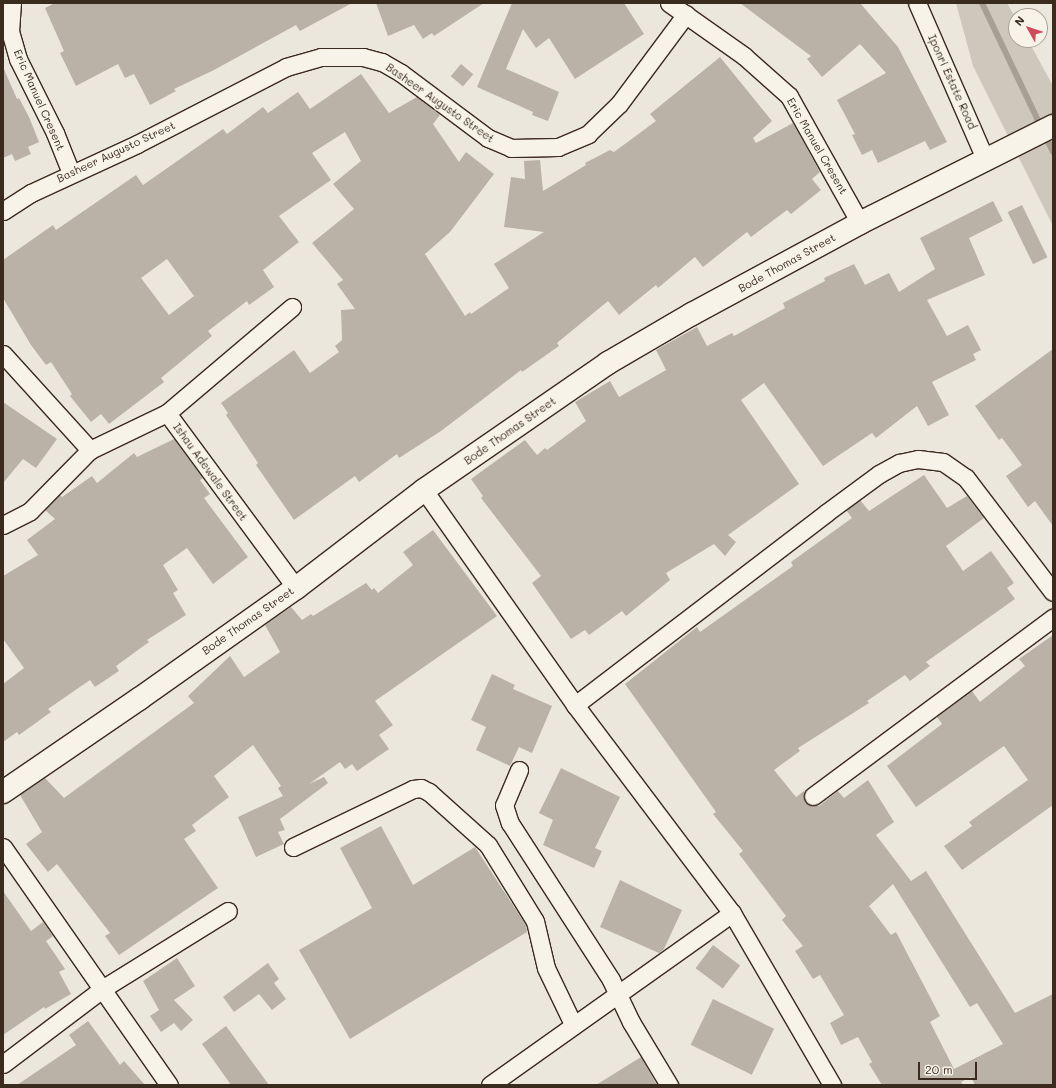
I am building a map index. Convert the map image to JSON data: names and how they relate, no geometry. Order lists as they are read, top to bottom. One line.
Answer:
{"streets":{"main road":["Bode Thomas Street"],"street":["Iponri Estate Road","Eric Manuel Cresent","Basheer Augusto Street","Ishau Adewale Street"]},"crossings":[["Iponri Estate Road","Bode Thomas Street"],["Eric Manuel Cresent","Basheer Augusto Street"],["Eric Manuel Cresent","Bode Thomas Street"],["Bode Thomas Street","Ishau Adewale Street"]],"scale_bar":"20 m","north":"top left"}
